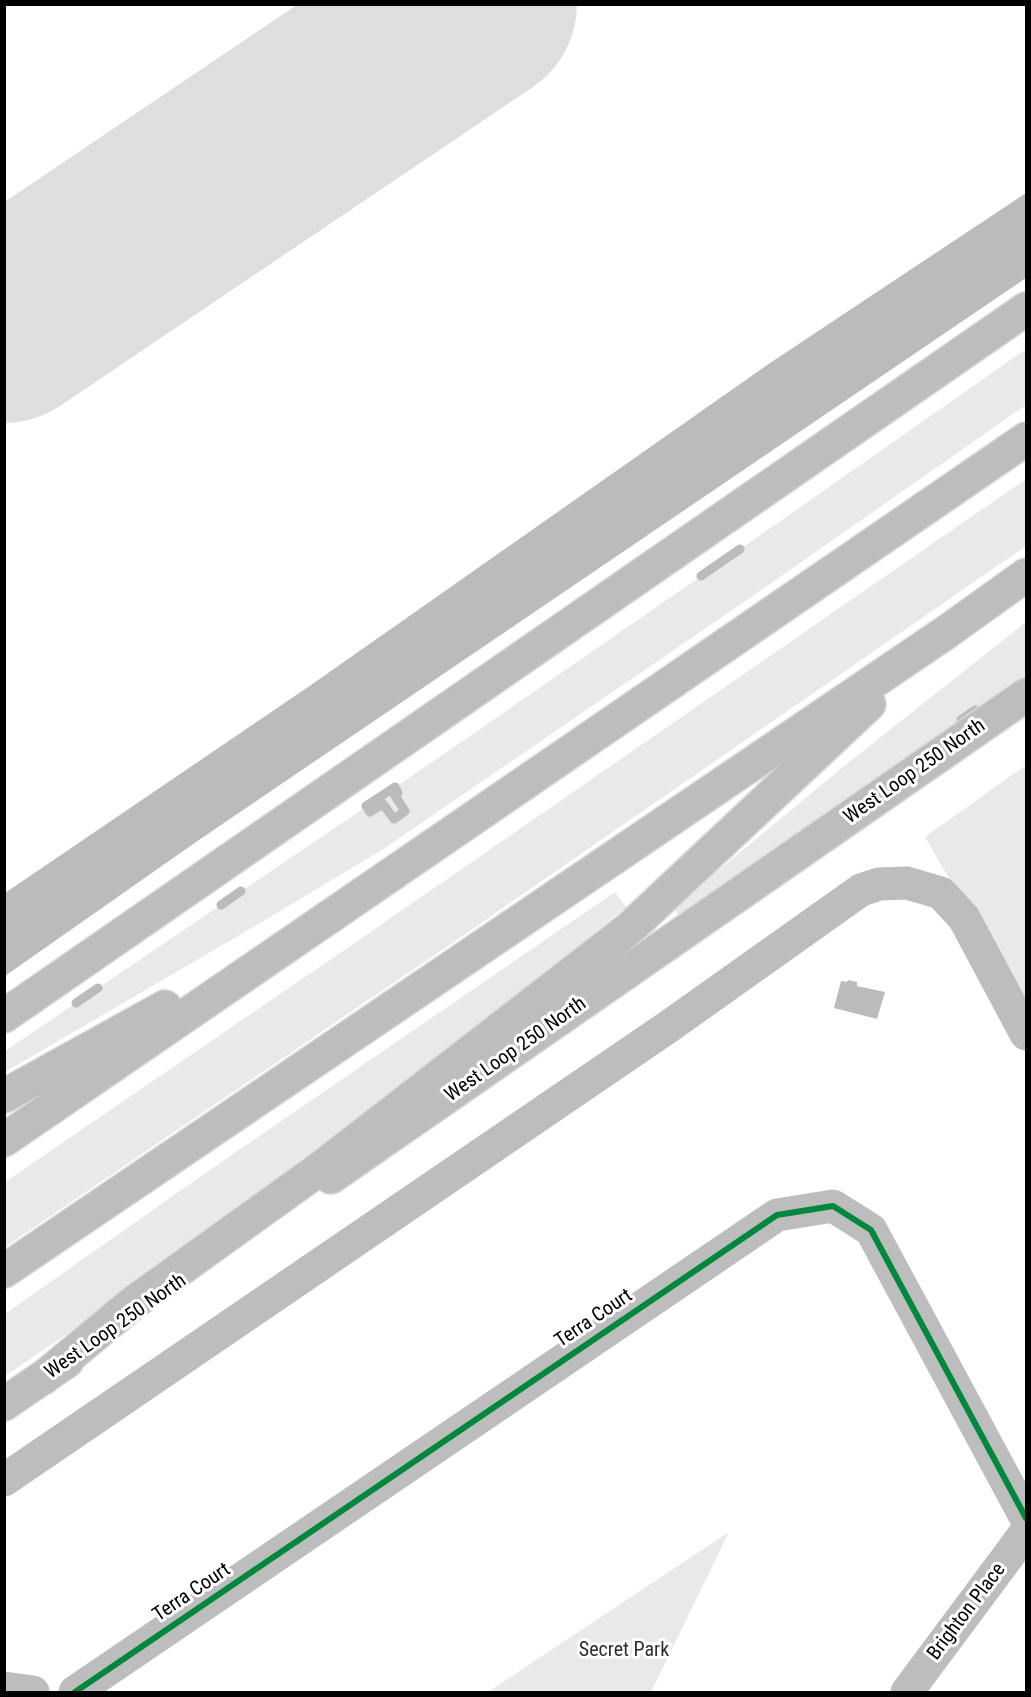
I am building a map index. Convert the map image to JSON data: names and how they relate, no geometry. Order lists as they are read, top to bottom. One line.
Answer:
{"streets":{"main road":["West Loop 250 North","Terra Court","Brighton Place"]},"parks":["Secret Park"]}
